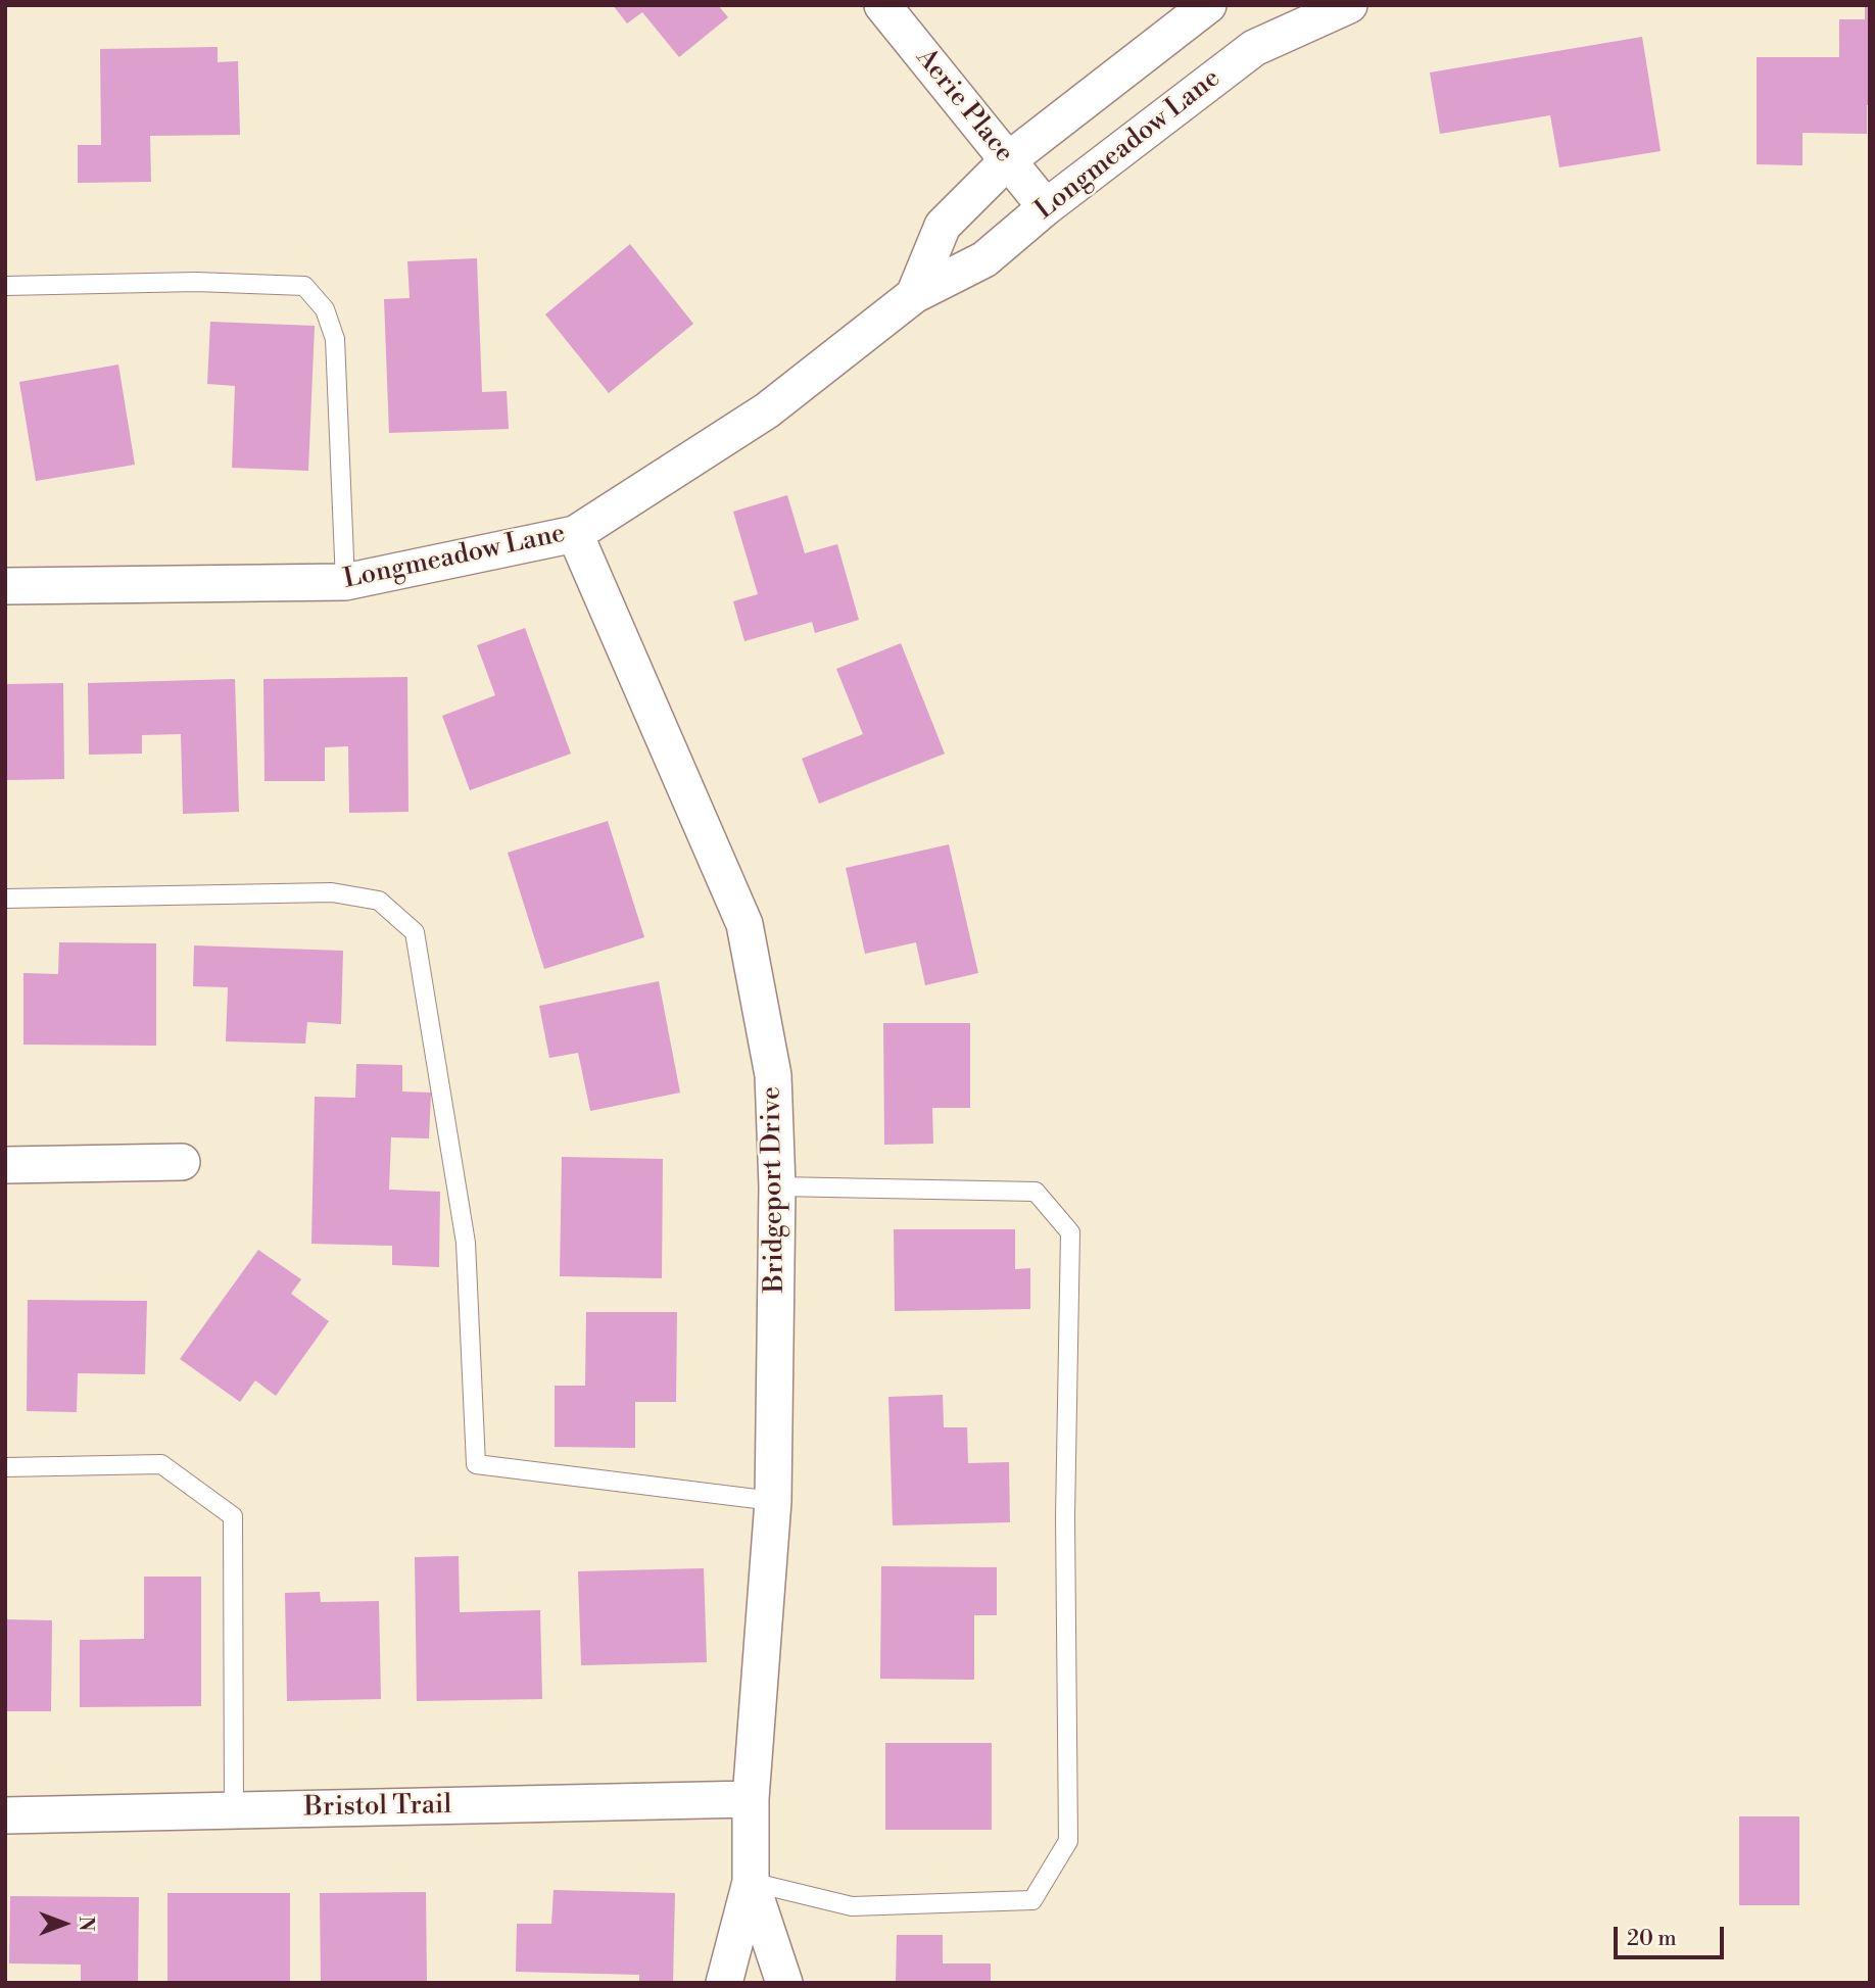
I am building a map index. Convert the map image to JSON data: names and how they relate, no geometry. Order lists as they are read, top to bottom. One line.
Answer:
{"streets":{"street":["Aerie Place","Longmeadow Lane","Bridgeport Drive","Bristol Trail"]},"crossings":[["Aerie Place","Longmeadow Lane"],["Longmeadow Lane","Bridgeport Drive"],["Bridgeport Drive","Bristol Trail"]],"scale_bar":"20 m","north":"right"}
